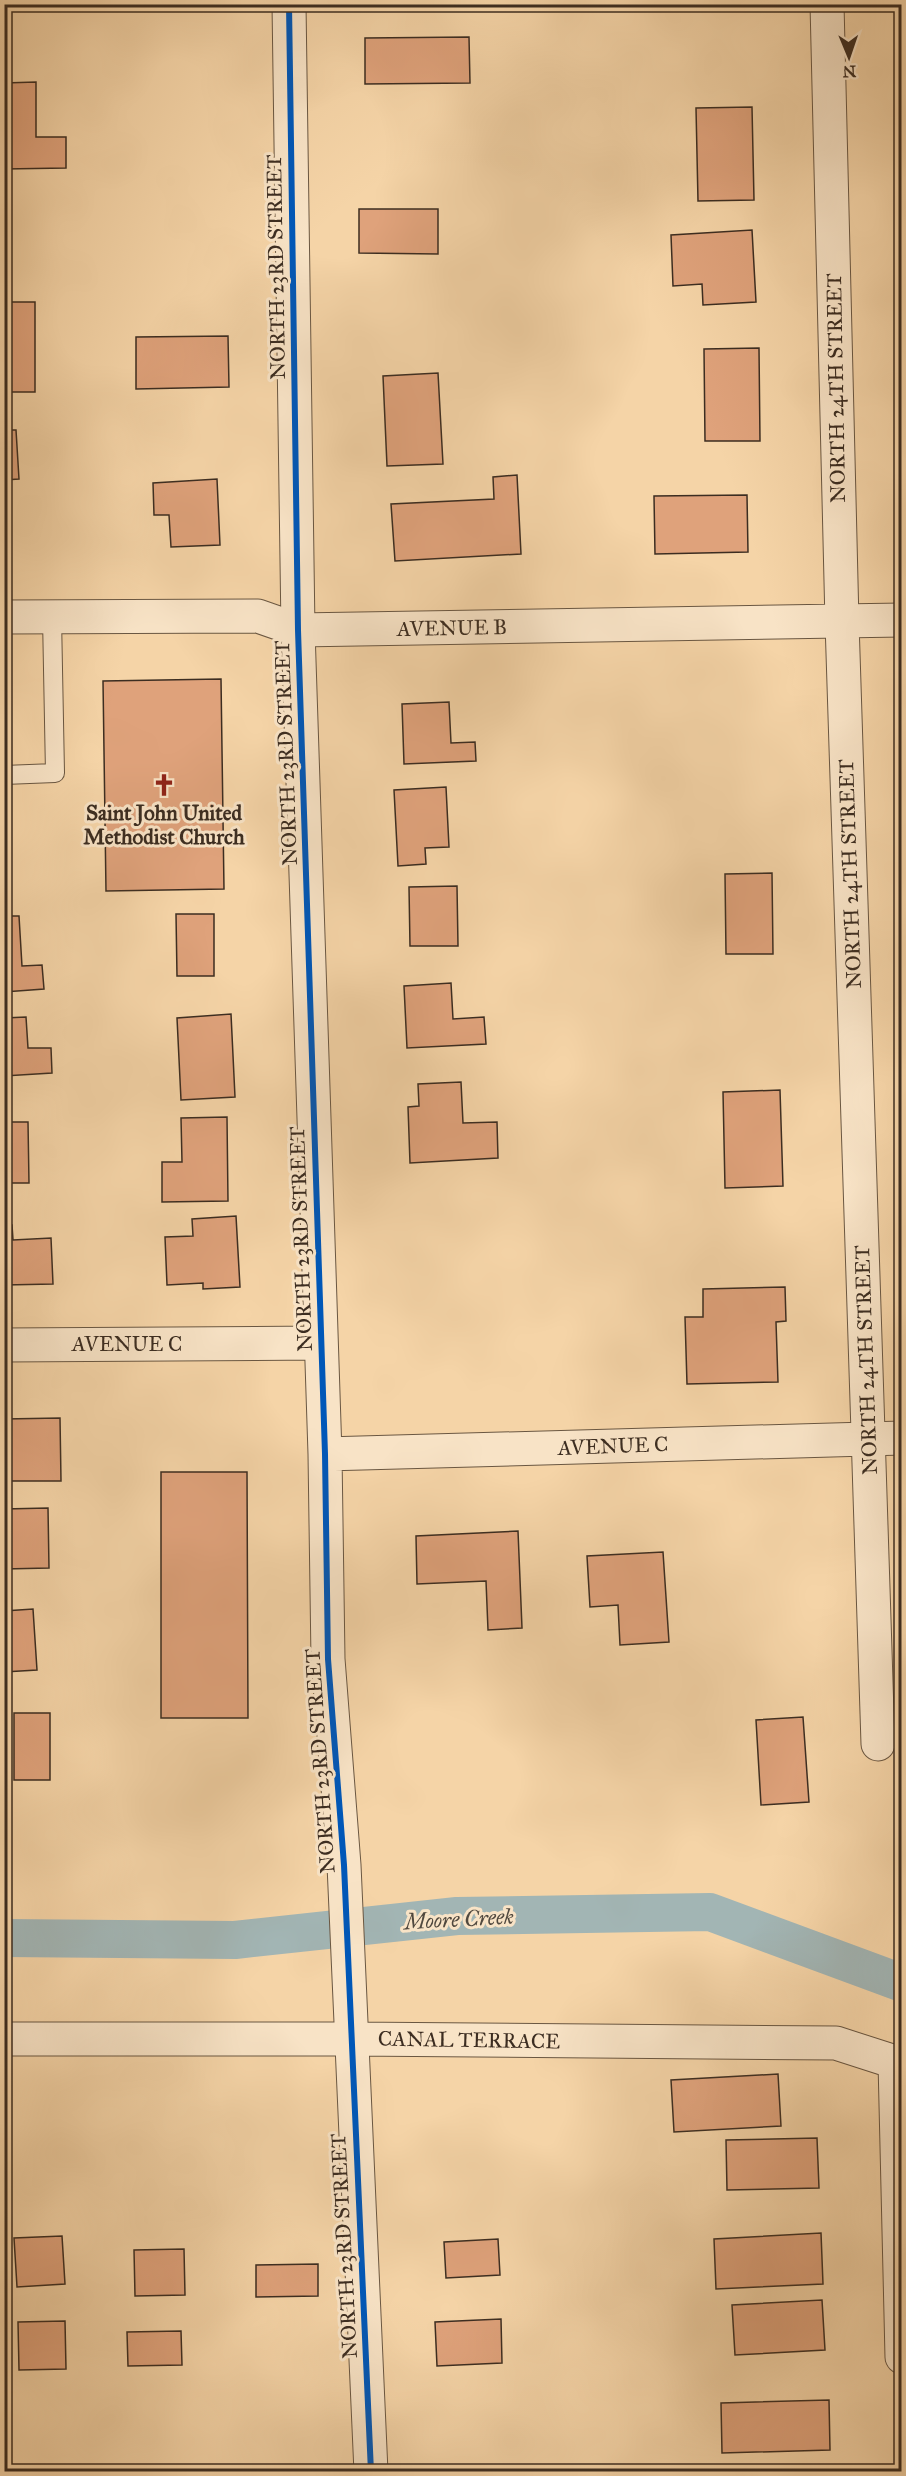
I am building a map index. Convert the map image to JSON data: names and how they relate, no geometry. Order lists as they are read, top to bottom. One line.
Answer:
{"streets":{"street":["NORTH 23RD STREET","NORTH 24TH STREET","AVENUE B","AVENUE C","CANAL TERRACE"]},"crossings":[["NORTH 23RD STREET","AVENUE B"],["NORTH 23RD STREET","AVENUE C"],["NORTH 23RD STREET","CANAL TERRACE"],["NORTH 24TH STREET","AVENUE B"],["NORTH 24TH STREET","AVENUE C"]],"water":["Moore Creek"],"places":{"church":["Saint John United Methodist Church"]},"north":"bottom"}
